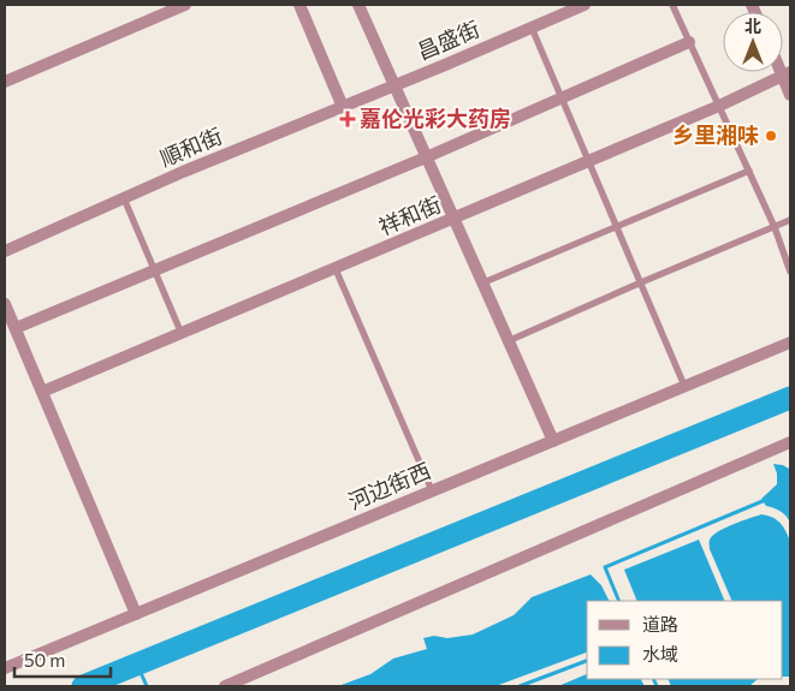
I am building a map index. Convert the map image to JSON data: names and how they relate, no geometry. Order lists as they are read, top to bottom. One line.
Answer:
{"streets":{"street":["昌盛街","順和街","祥和街","河边街西"]},"crossings":[["昌盛街","順和街"]],"places":{"health":["嘉伦光彩大药房"],"other":["乡里湘味"]},"legend":["道路","水域"],"scale_bar":"50 m","north":"top"}
